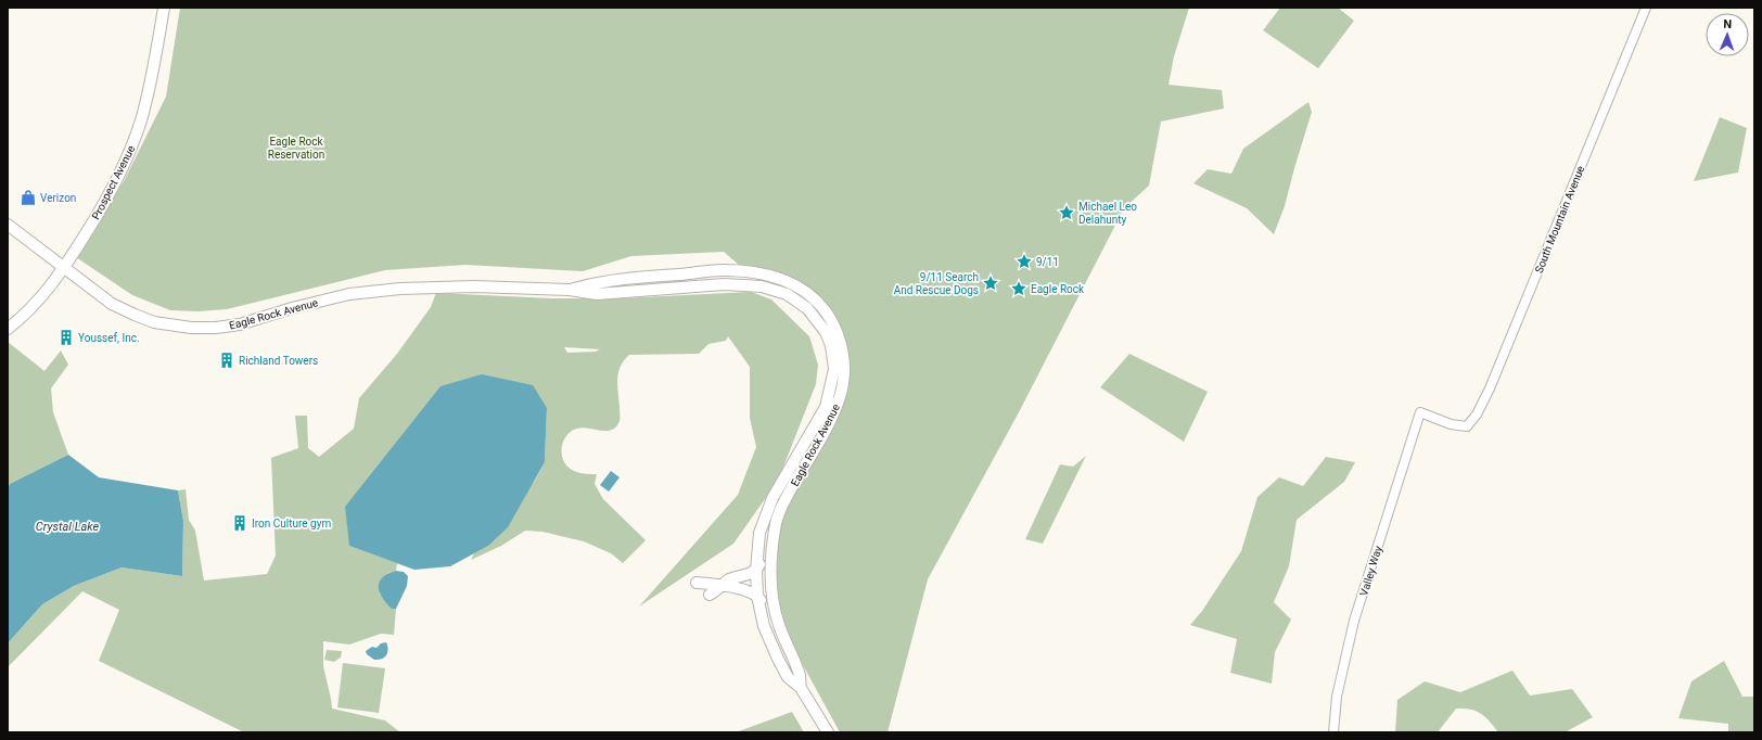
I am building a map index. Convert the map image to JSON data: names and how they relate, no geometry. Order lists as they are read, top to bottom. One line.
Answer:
{"streets":{"main road":["Prospect Avenue","Eagle Rock Avenue"],"street":["South Mountain Avenue","Valley Way"]},"crossings":[["Prospect Avenue","Eagle Rock Avenue"],["South Mountain Avenue","Valley Way"]],"water":["Crystal Lake"],"parks":["Eagle Rock Reservation"],"places":{"shop":["Verizon"],"place":["Michael Leo Delahunty","9/11","9/11 Search And Rescue Dogs","Eagle Rock"],"building":["Youssef, Inc.","Richland Towers","Iron Culture gym"]},"north":"top"}
